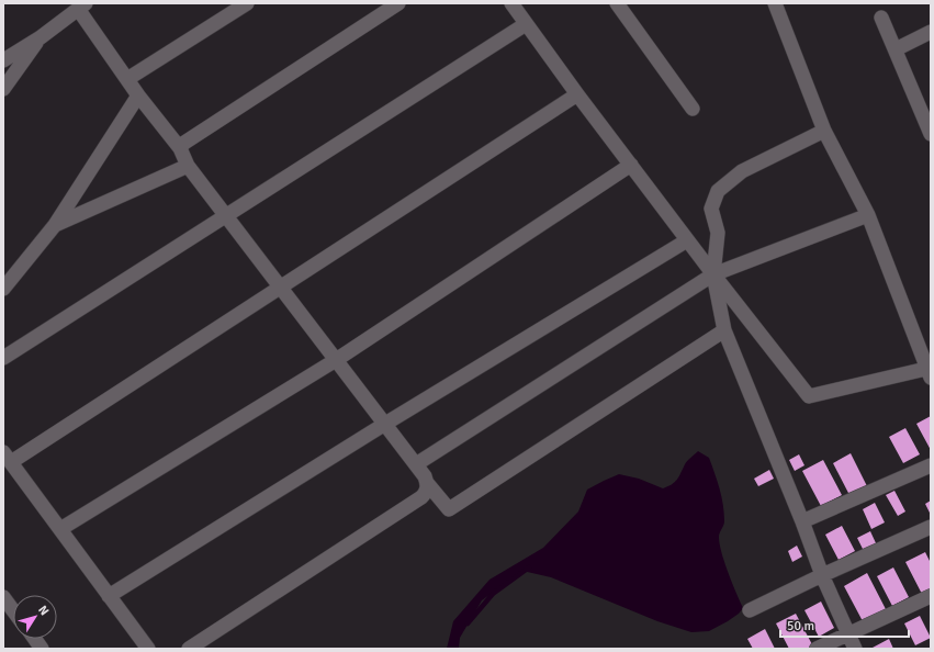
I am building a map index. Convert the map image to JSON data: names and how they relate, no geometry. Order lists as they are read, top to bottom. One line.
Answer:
{"scale_bar":"50 m","north":"top right"}
